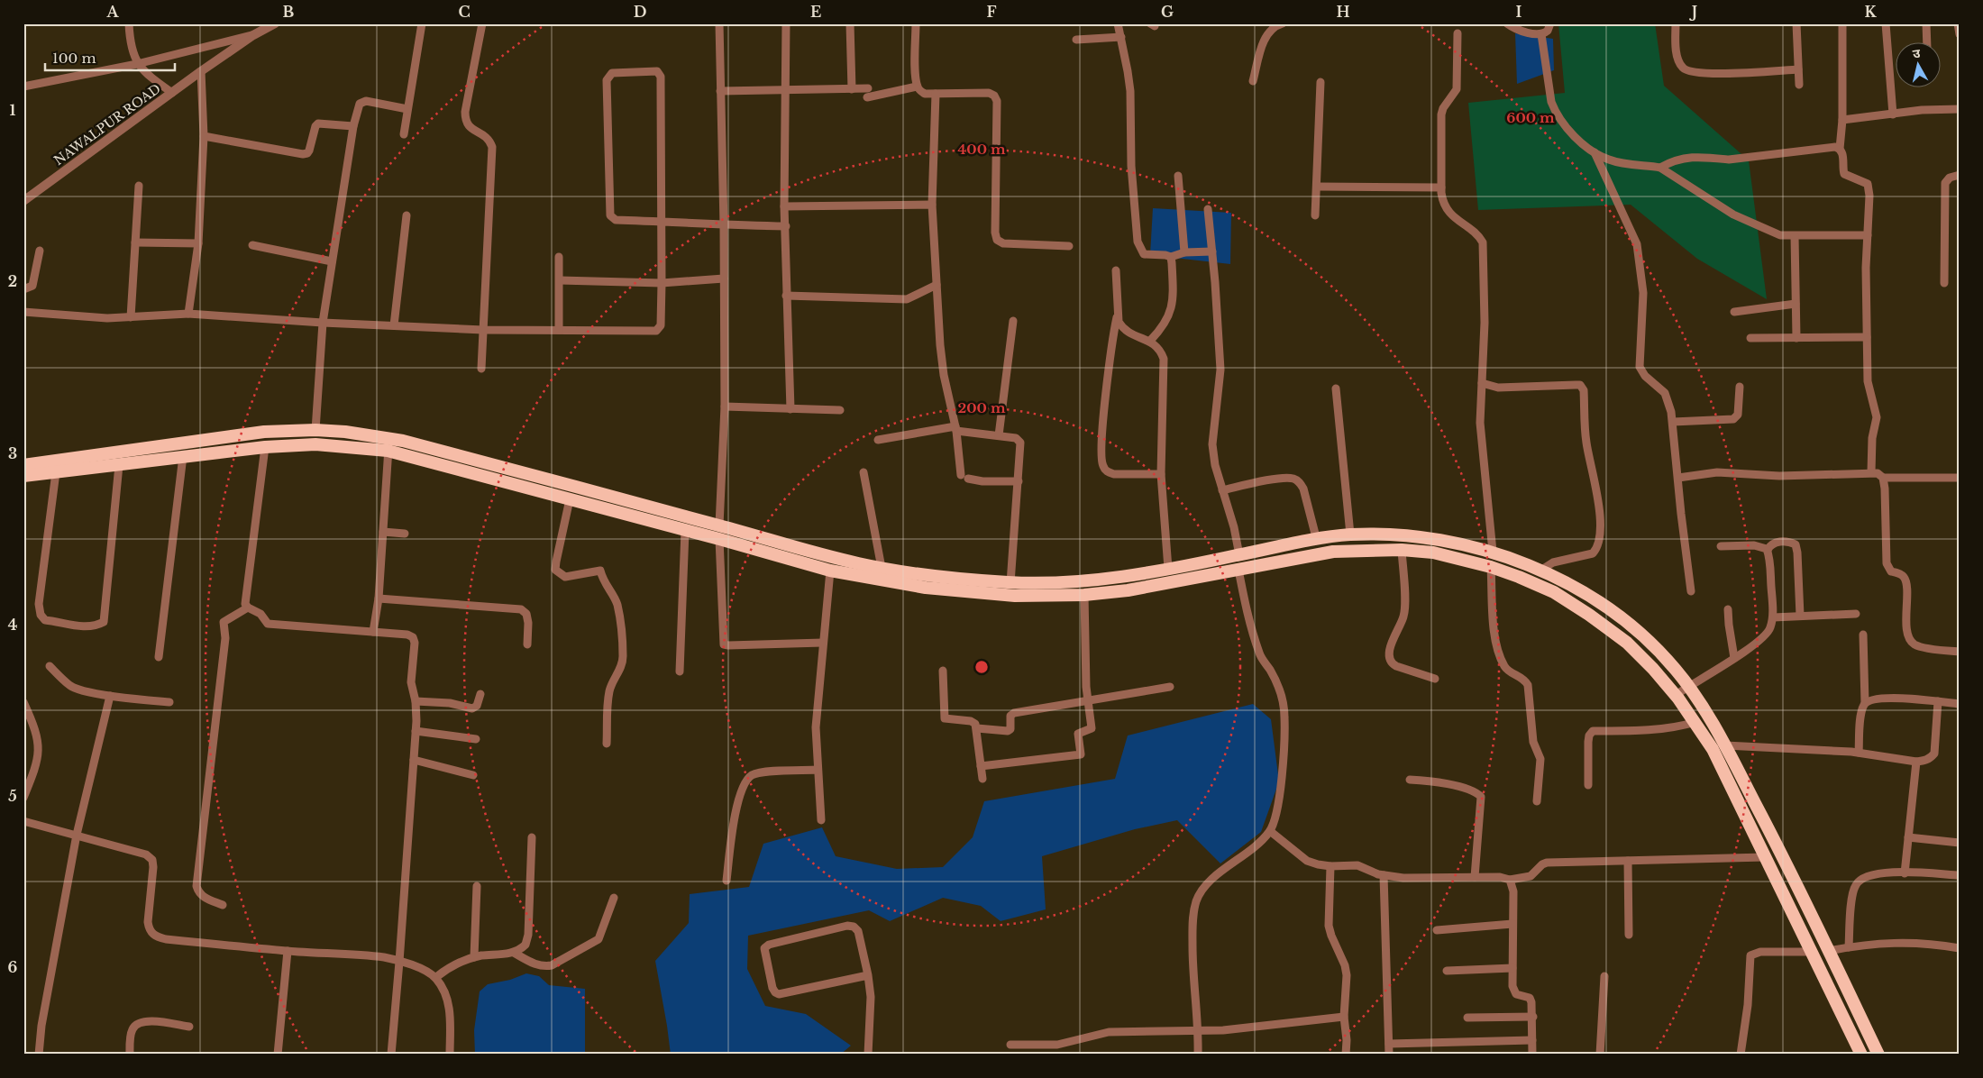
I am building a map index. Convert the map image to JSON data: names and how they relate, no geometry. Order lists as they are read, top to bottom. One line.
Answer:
{"streets":{"street":["NAWALPUR ROAD"]},"scale_bar":"100 m","north":"top","grid":{"columns":["A","B","C","D","E","F","G","H","I","J","K"],"rows":["1","2","3","4","5","6"]},"rings":["600 m","400 m","200 m"]}
